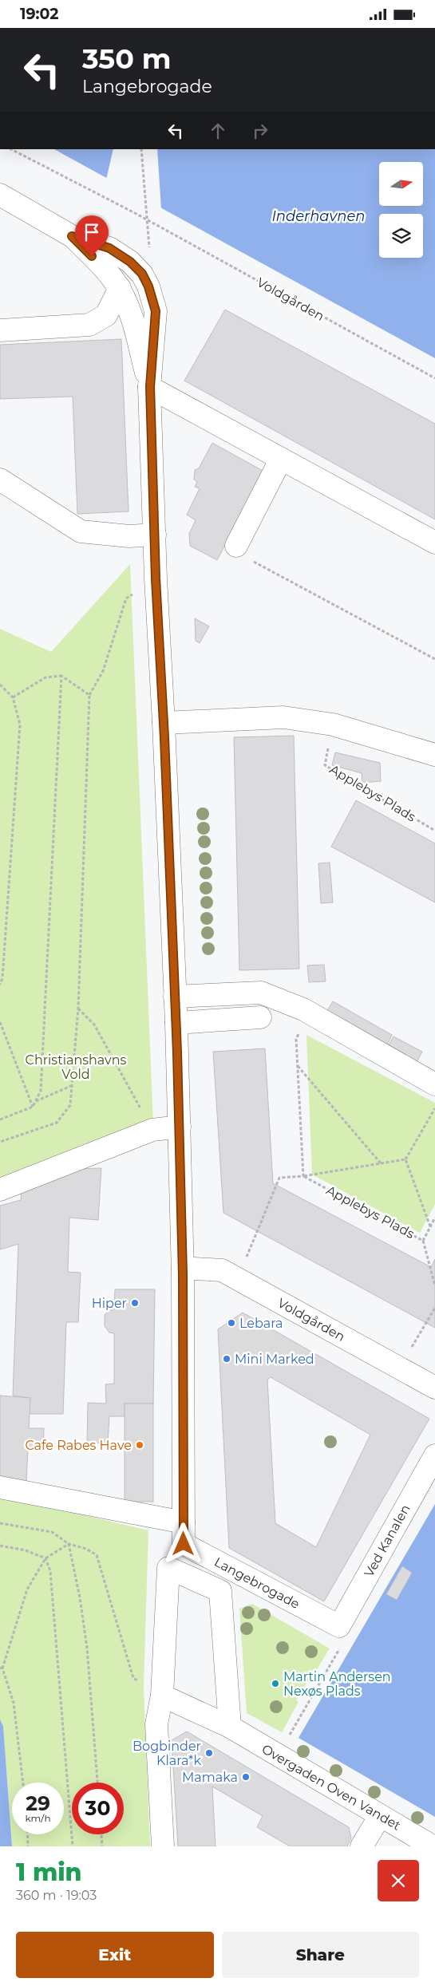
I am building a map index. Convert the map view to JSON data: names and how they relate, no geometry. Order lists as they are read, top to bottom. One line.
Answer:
{"streets":{"street":["Voldgården","Ved Kanalen","Langebrogade","Overgaden Oven Vandet"],"path":["Applebys Plads"]},"crossings":[["Voldgården","Langebrogade"],["Ved Kanalen","Langebrogade"]],"water":["Inderhavnen"],"parks":["Christianshavns Vold"],"places":["Hiper","Lebara","Mini Marked","Cafe Rabes Have","Martin Andersen Nexøs Plads","Bogbinder Klara*k","Mamaka"],"north":"right","page":{"status":"19:02","turn":["350 m","Langebrogade"],"speed":"29 km/h","limit":"30","heading":["1 min","360 m · 19:03"],"buttons":["Exit","Share"]}}
